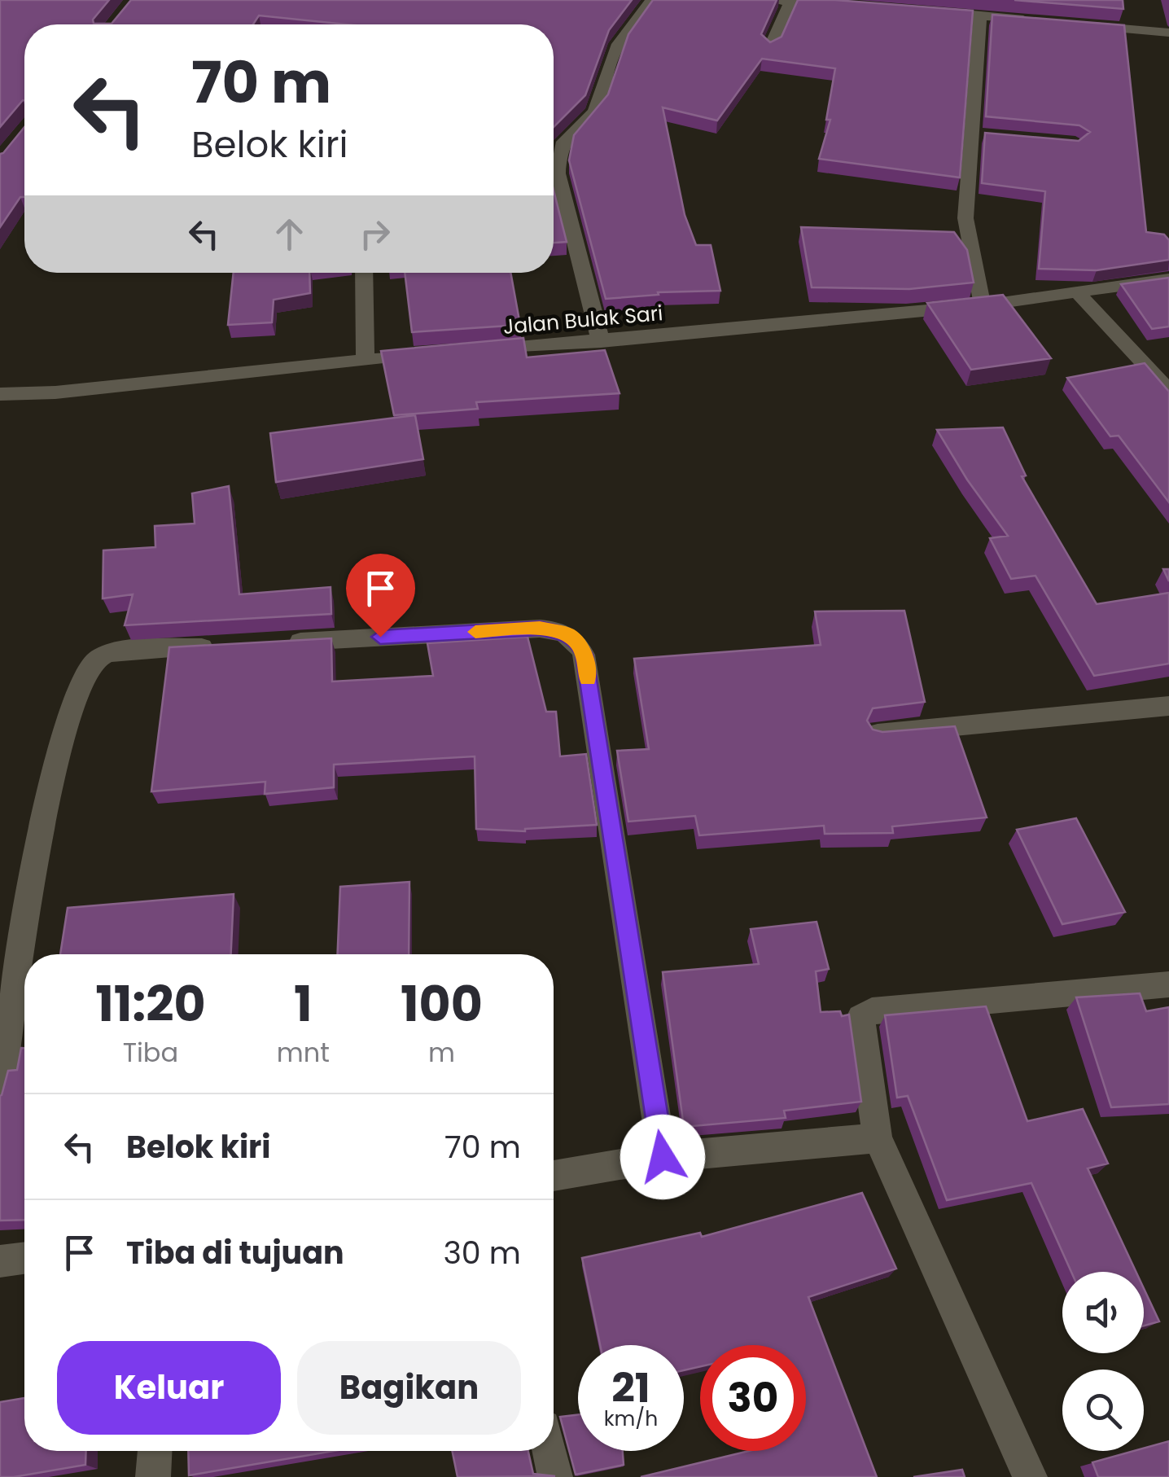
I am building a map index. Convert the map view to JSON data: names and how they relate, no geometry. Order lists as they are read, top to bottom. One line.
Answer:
{"streets":{"street":["Jalan Bulak Sari"]},"page":{"turn":["70 m","Belok kiri"],"eta":["11:20","Tiba","1","mnt","100","m"],"list":[{"name":"Belok kiri","value":"70 m"},{"name":"Tiba di tujuan","value":"30 m"}],"buttons":["Keluar","Bagikan"],"speed":"21 km/h","limit":"30"}}
